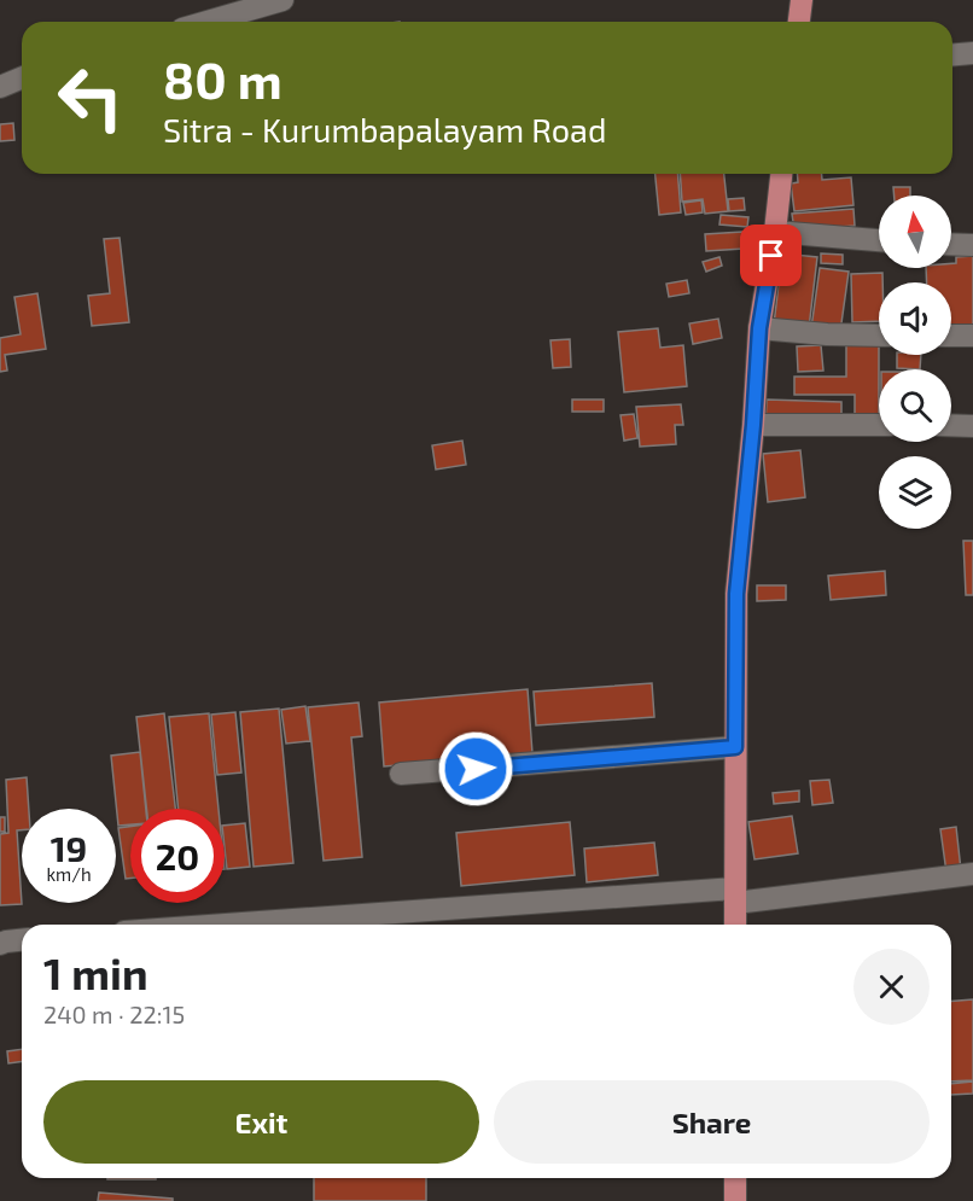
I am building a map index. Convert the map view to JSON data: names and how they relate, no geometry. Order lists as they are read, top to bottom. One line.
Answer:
{"north":"top","page":{"turn":["80 m","Sitra - Kurumbapalayam Road"],"speed":"19 km/h","limit":"20","heading":["1 min","240 m · 22:15"],"buttons":["Exit","Share"]}}
